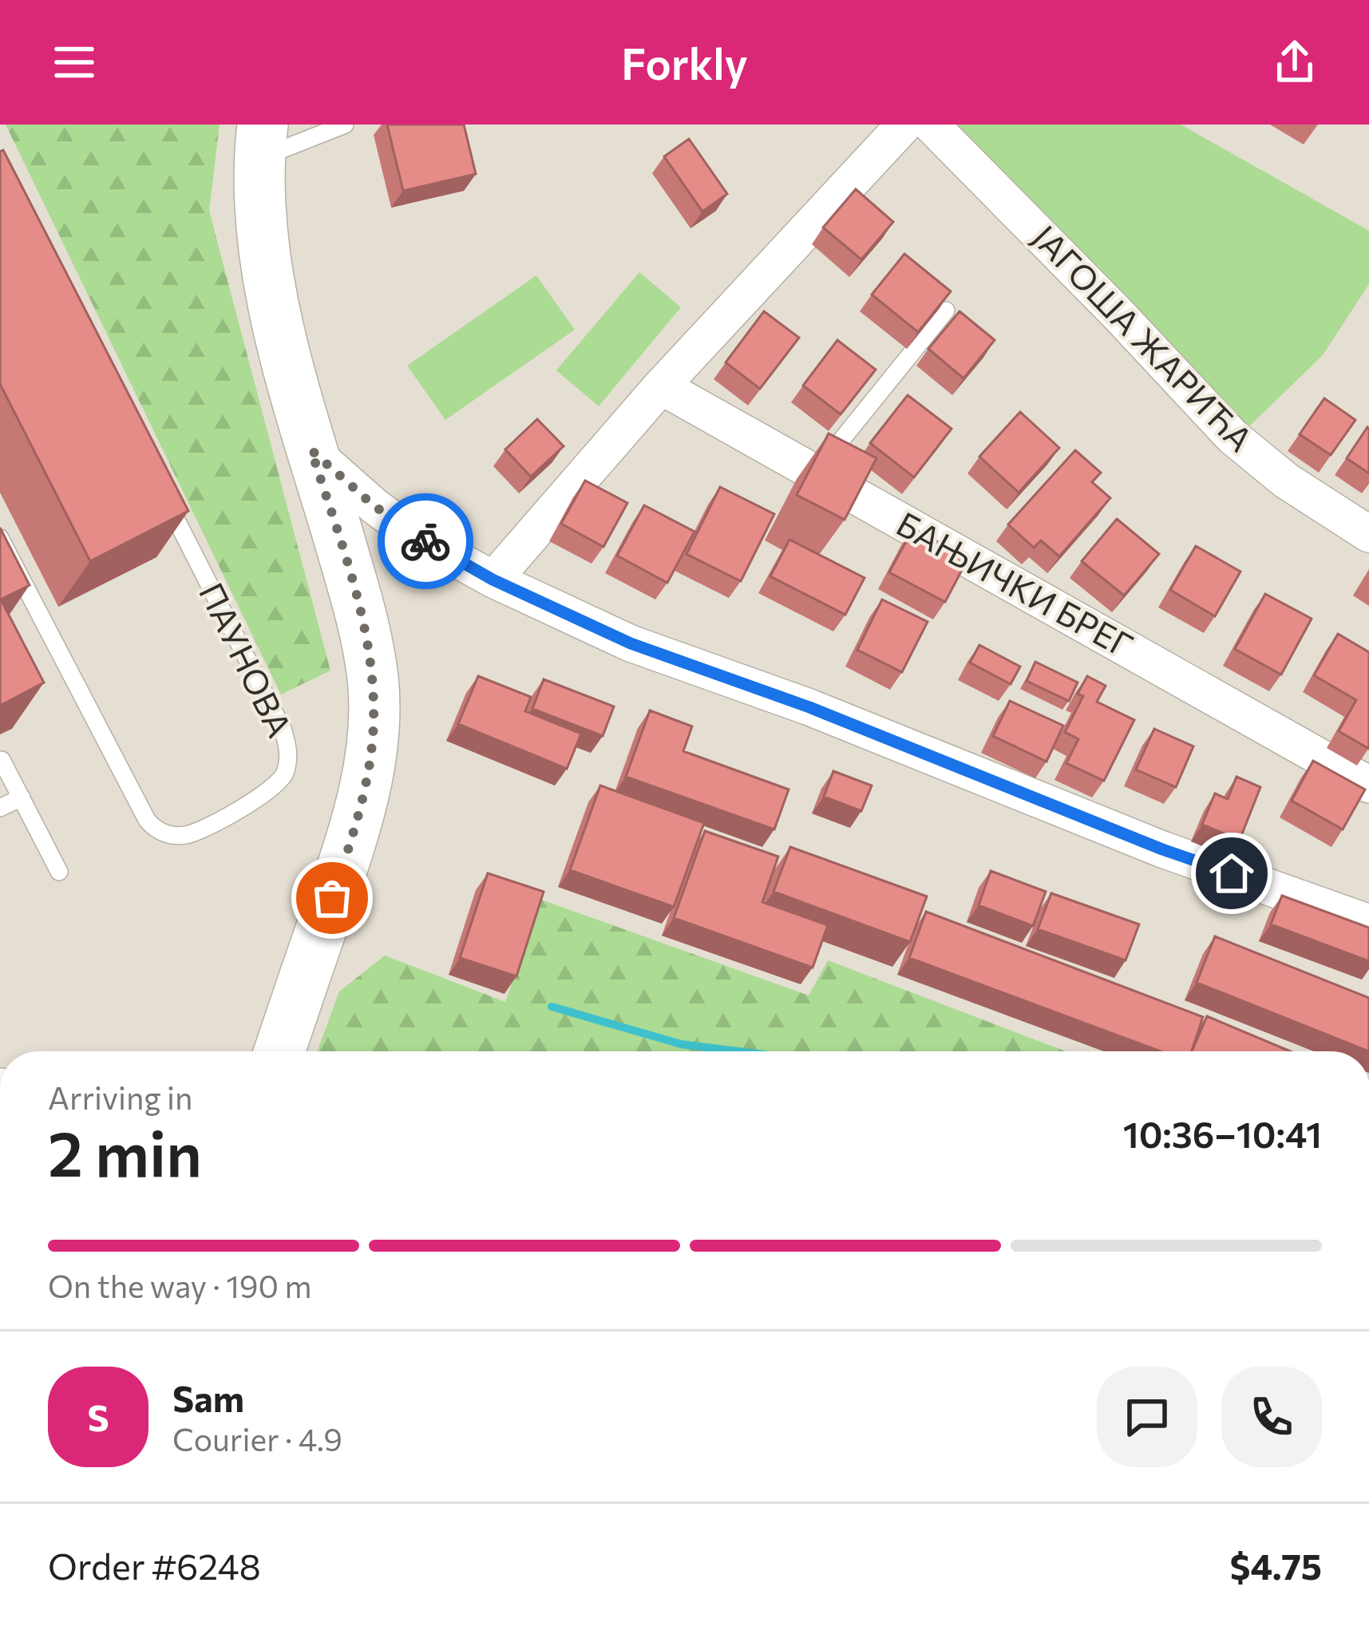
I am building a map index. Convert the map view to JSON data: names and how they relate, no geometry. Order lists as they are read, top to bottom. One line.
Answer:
{"streets":{"street":["ЈАГОША ЖАРИЋА","БАЊИЧКИ БРЕГ"],"lane":["ПАУНОВА"]},"page":{"header":"Forkly","heading":["2 min","Arriving in","10:36–10:41"],"panel":["Sam","Courier · 4.9","Order #6248","$4.75"],"bar":"On the way · 190 m","round":"S"}}
